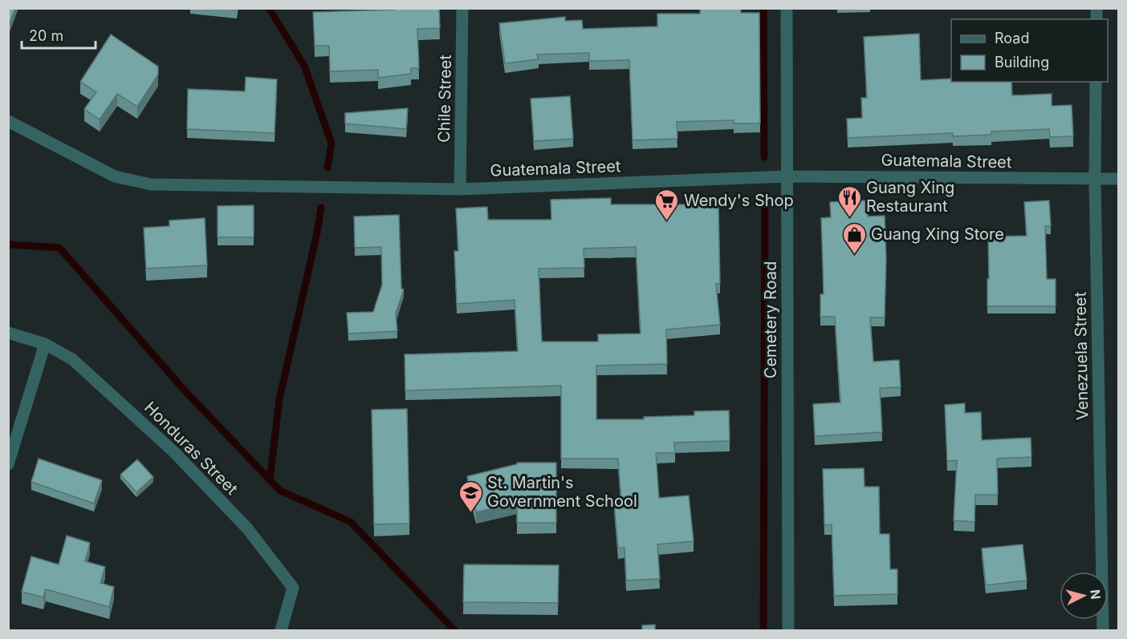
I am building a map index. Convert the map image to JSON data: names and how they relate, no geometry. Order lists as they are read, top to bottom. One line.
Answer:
{"streets":{"street":["Chile Street","Guatemala Street","Cemetery Road","Venezuela Street","Honduras Street"]},"crossings":[["Chile Street","Guatemala Street"],["Guatemala Street","Cemetery Road"],["Guatemala Street","Venezuela Street"]],"places":{"restaurant":["Guang Xing Restaurant"],"supermarket":["Wendy's Shop"],"shop":["Guang Xing Store"],"school or university":["St. Martin's Government School"]},"legend":["Road","Building"],"scale_bar":"20 m","north":"right"}
